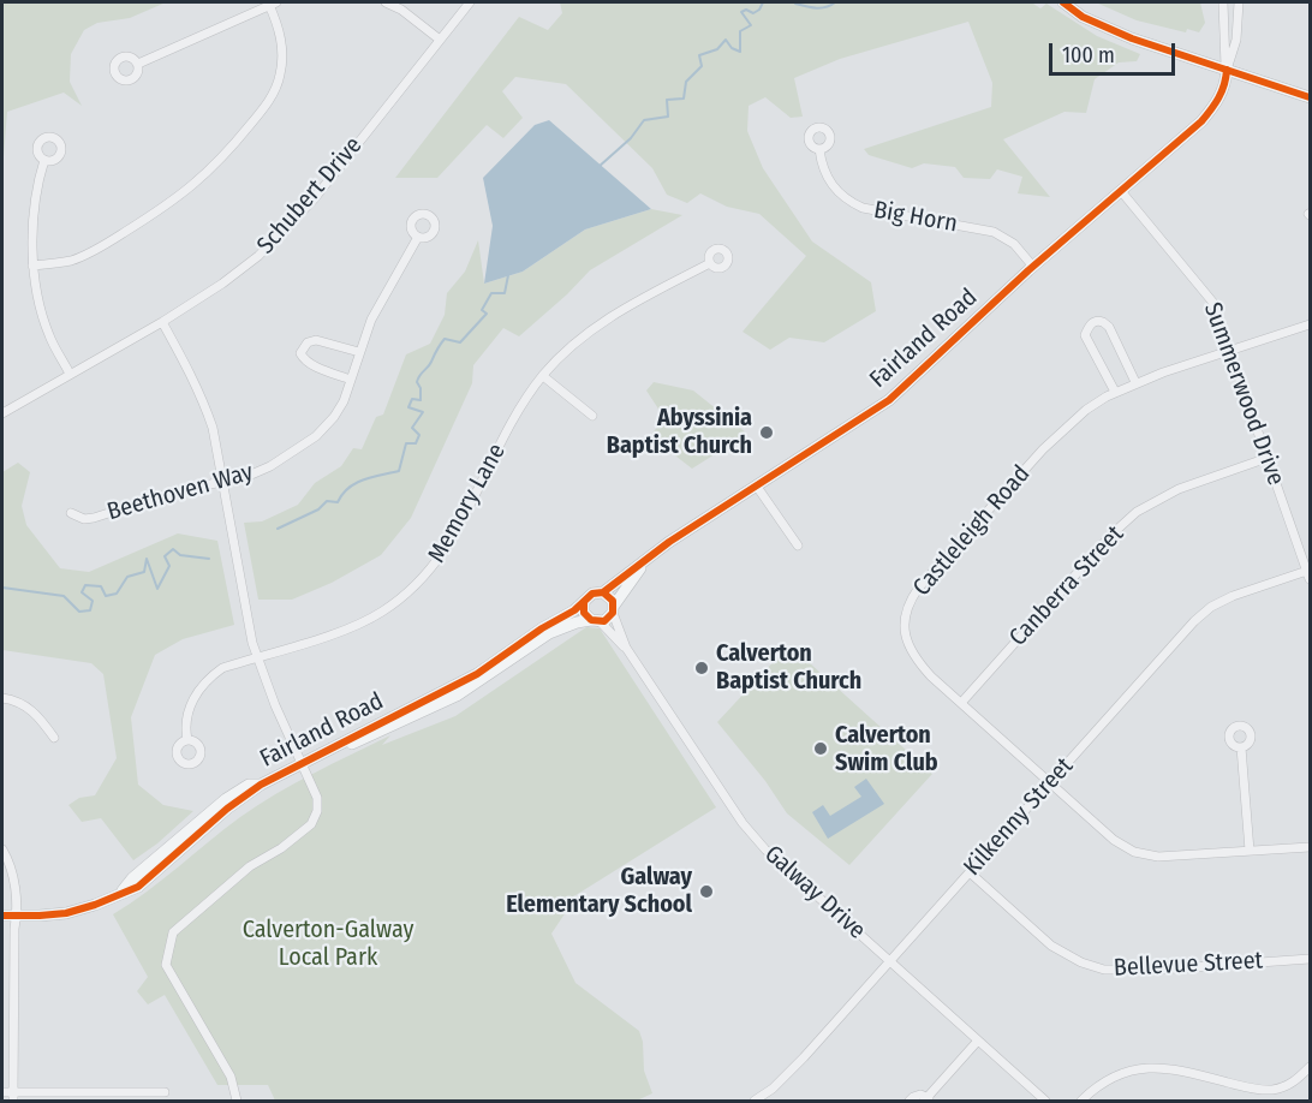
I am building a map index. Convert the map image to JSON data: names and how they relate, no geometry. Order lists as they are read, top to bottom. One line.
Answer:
{"streets":{"main road":["Fairland Road"],"street":["Schubert Drive","Big Horn","Summerwood Drive","Beethoven Way","Memory Lane","Castleleigh Road","Canberra Street","Kilkenny Street","Galway Drive","Bellevue Street"]},"crossings":[["Big Horn","Fairland Road"],["Fairland Road","Summerwood Drive"],["Fairland Road","Galway Drive"],["Summerwood Drive","Castleleigh Road"],["Summerwood Drive","Canberra Street"],["Summerwood Drive","Kilkenny Street"],["Castleleigh Road","Canberra Street"],["Castleleigh Road","Kilkenny Street"],["Kilkenny Street","Galway Drive"],["Kilkenny Street","Bellevue Street"]],"parks":["Calverton-Galway Local Park"],"places":["Abyssinia Baptist Church","Calverton Baptist Church","Calverton Swim Club","Galway Elementary School"],"scale_bar":"100 m"}
